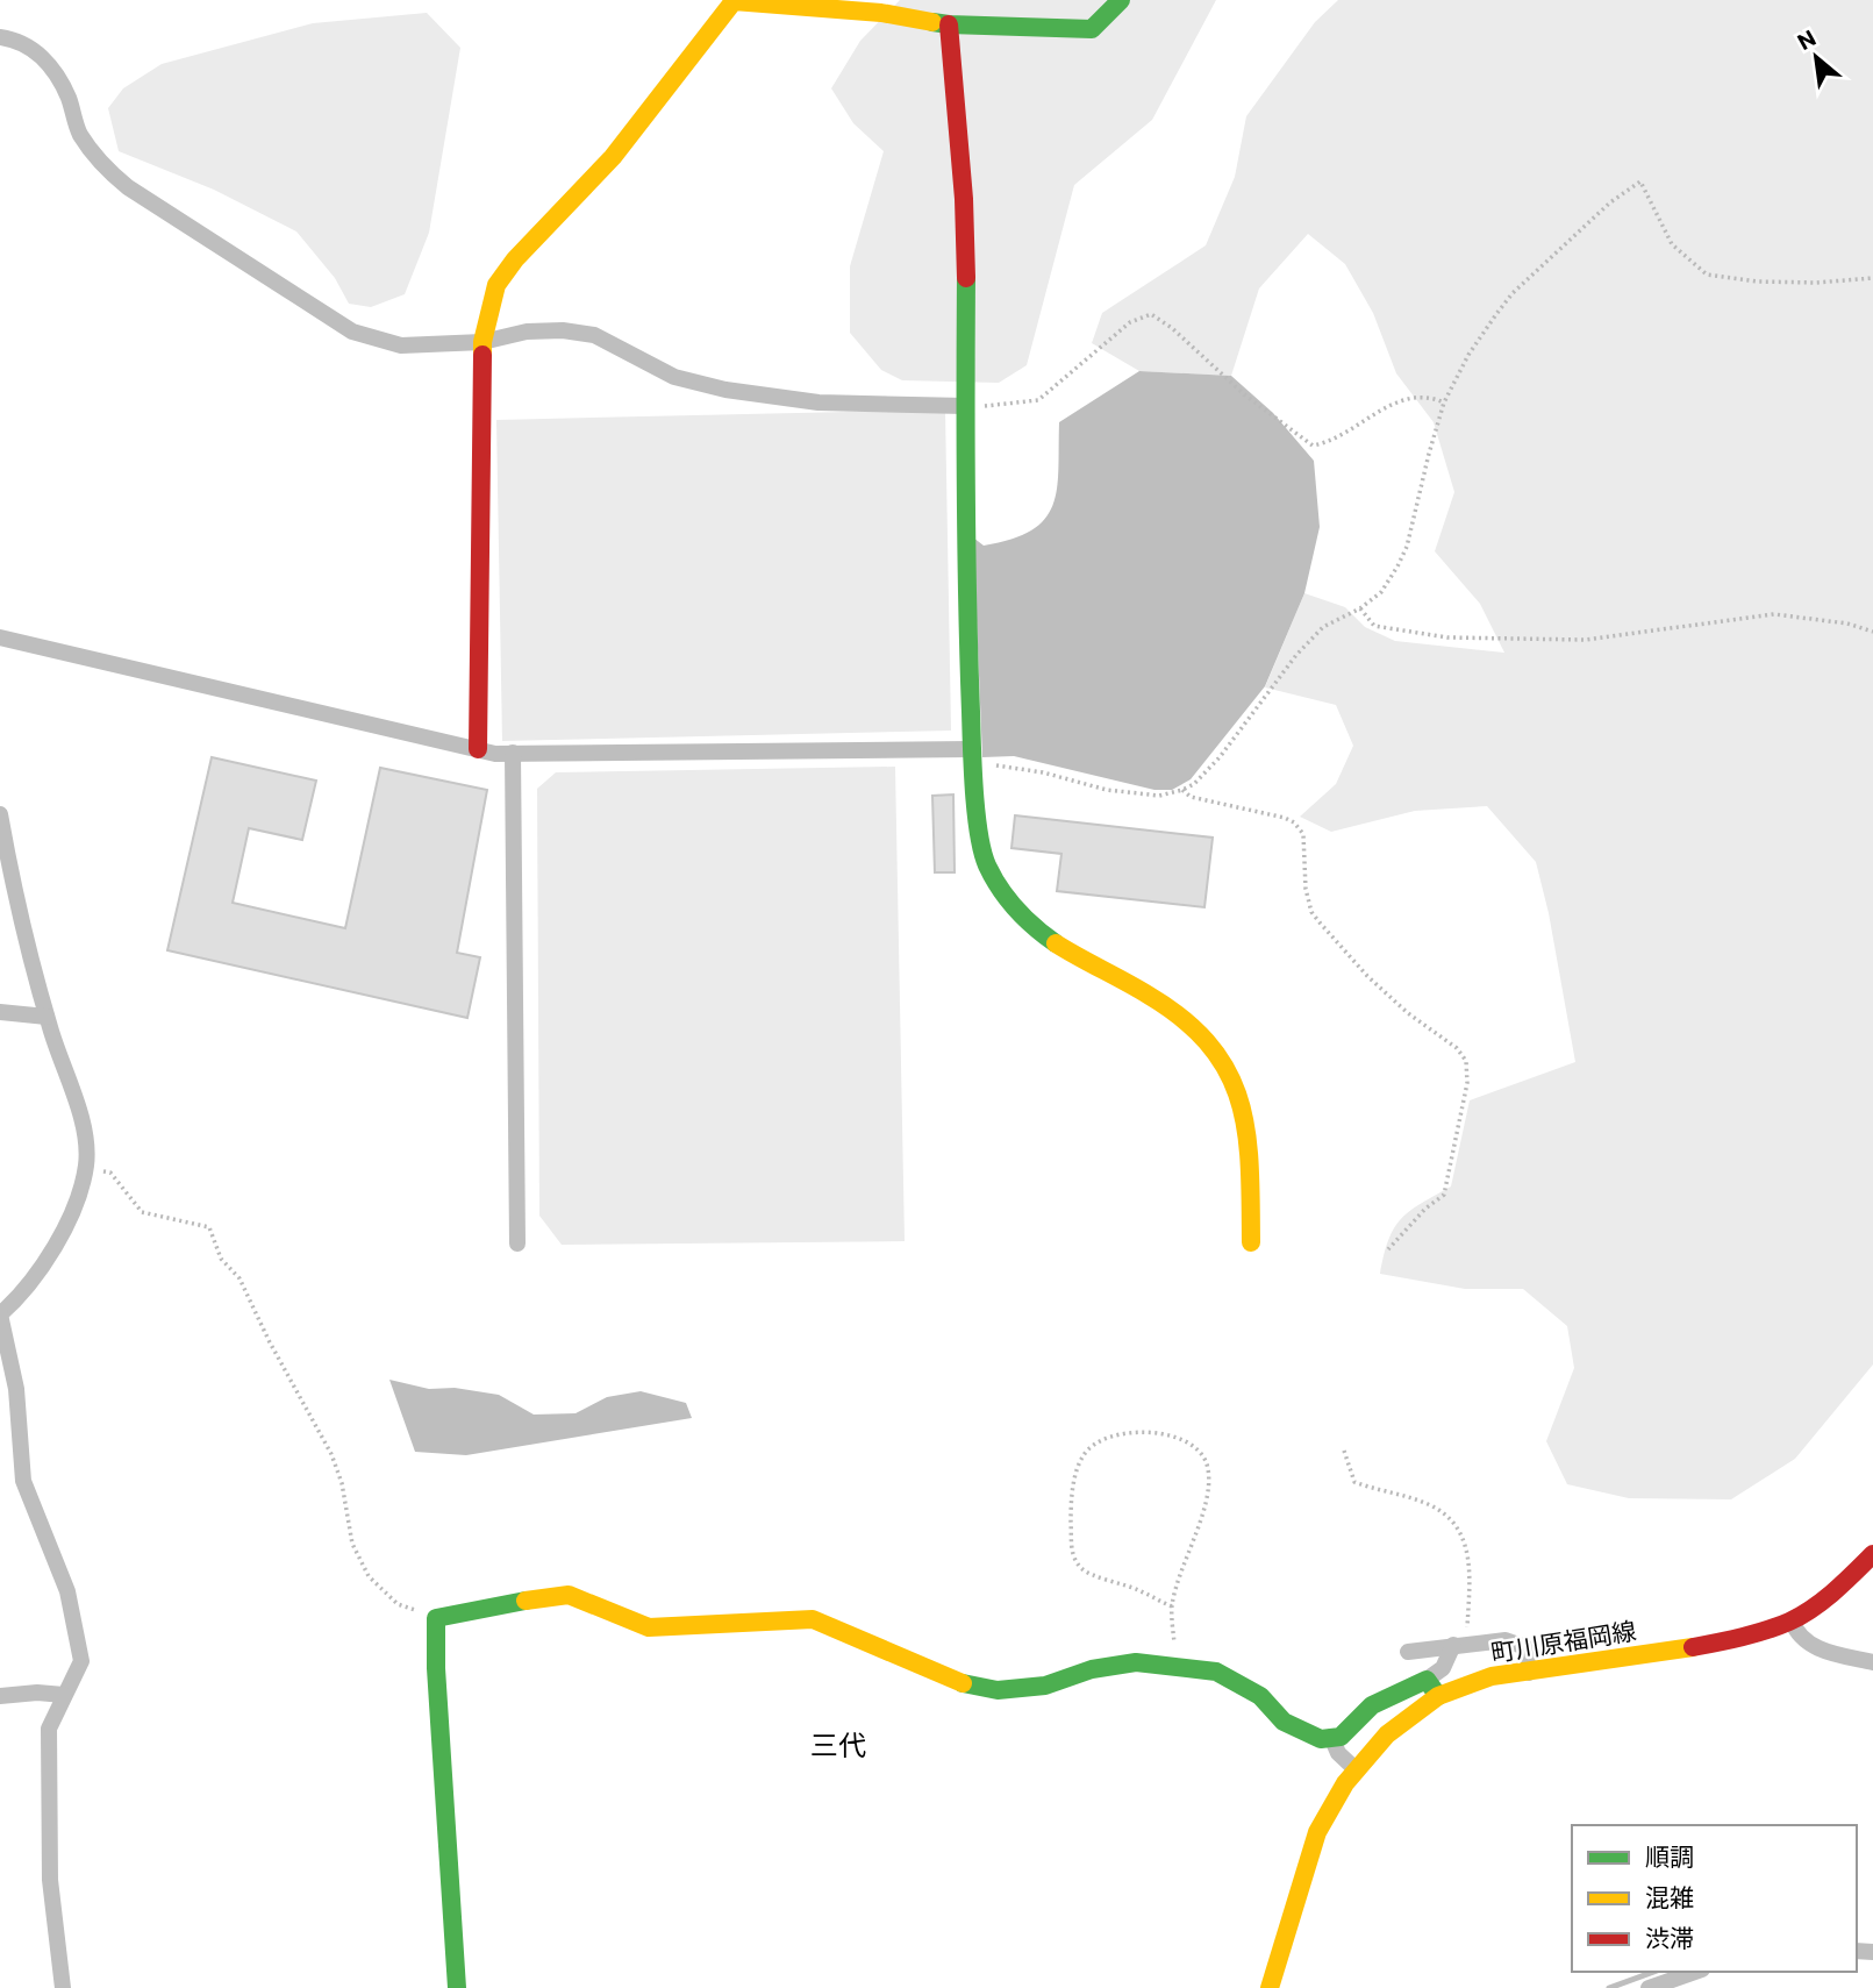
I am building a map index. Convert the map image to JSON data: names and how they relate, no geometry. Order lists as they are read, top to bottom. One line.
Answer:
{"streets":{"street":["町川原福岡線"]},"districts":["三代"],"legend":["順調","混雑","渋滞"],"north":"top left"}
